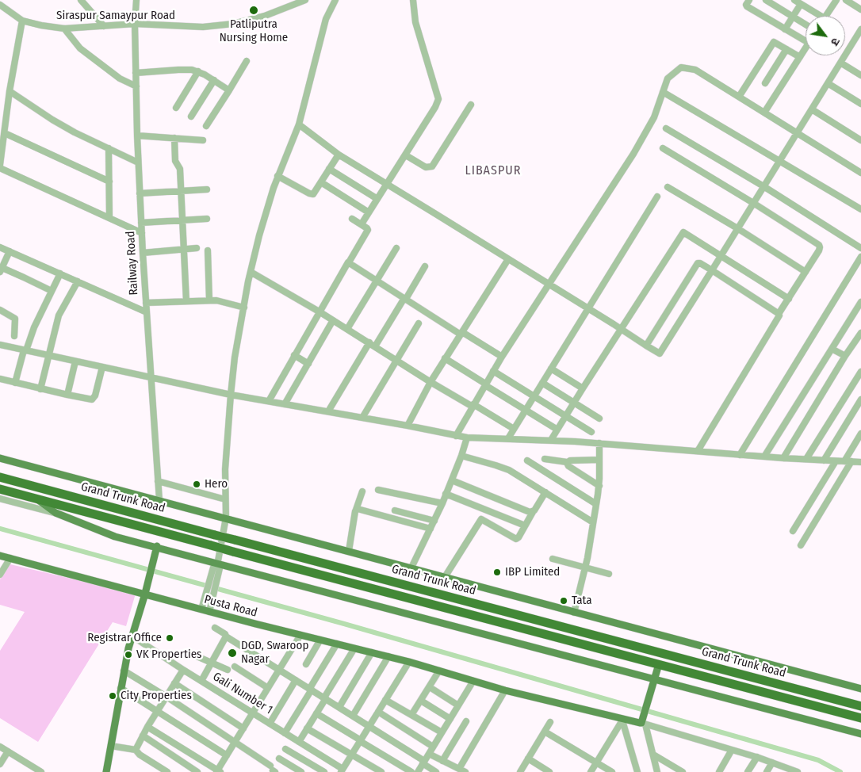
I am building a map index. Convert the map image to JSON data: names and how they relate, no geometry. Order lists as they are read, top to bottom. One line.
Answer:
{"streets":{"highway":["Grand Trunk Road"],"main road":["Pusta Road"],"street":["Siraspur Samaypur Road","Railway Road","Gali Number 1"]},"crossings":[["Siraspur Samaypur Road","Railway Road"]],"districts":["LIBASPUR"],"places":["Patliputra Nursing Home","Hero","IBP Limited","Tata","Registrar Office","DGD, Swaroop Nagar","VK Properties","City Properties"],"north":"bottom right"}
